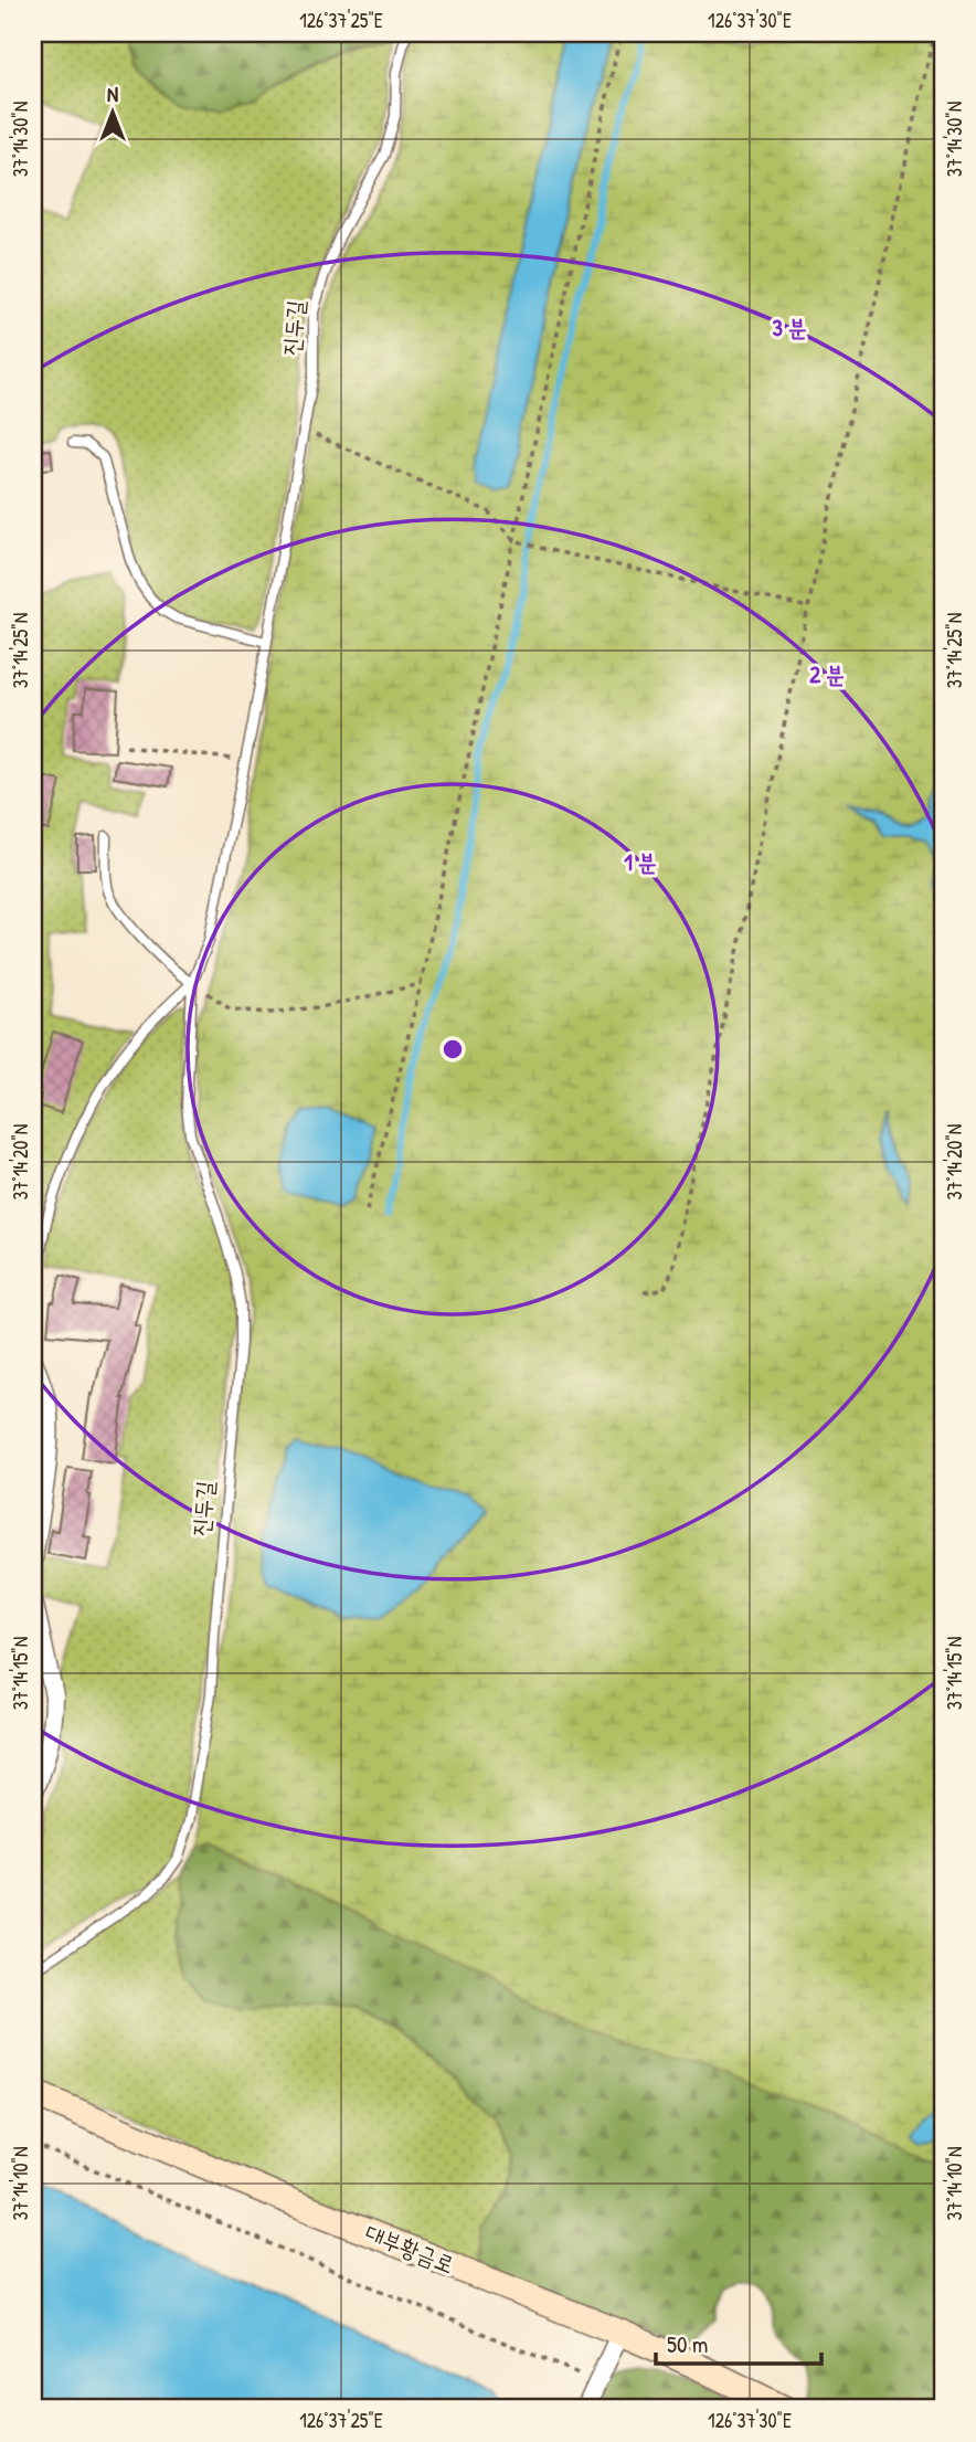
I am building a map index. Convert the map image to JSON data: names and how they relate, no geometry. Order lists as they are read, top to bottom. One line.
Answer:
{"streets":{"main road":["대부황금로"],"street":["진두길"]},"scale_bar":"50 m","north":"top","coordinates":["126°37'25\"E","126°37'30\"E","37°14'30\"N","37°14'25\"N","37°14'20\"N","37°14'15\"N","37°14'10\"N"],"rings":["3 분","2 분","1 분"]}
